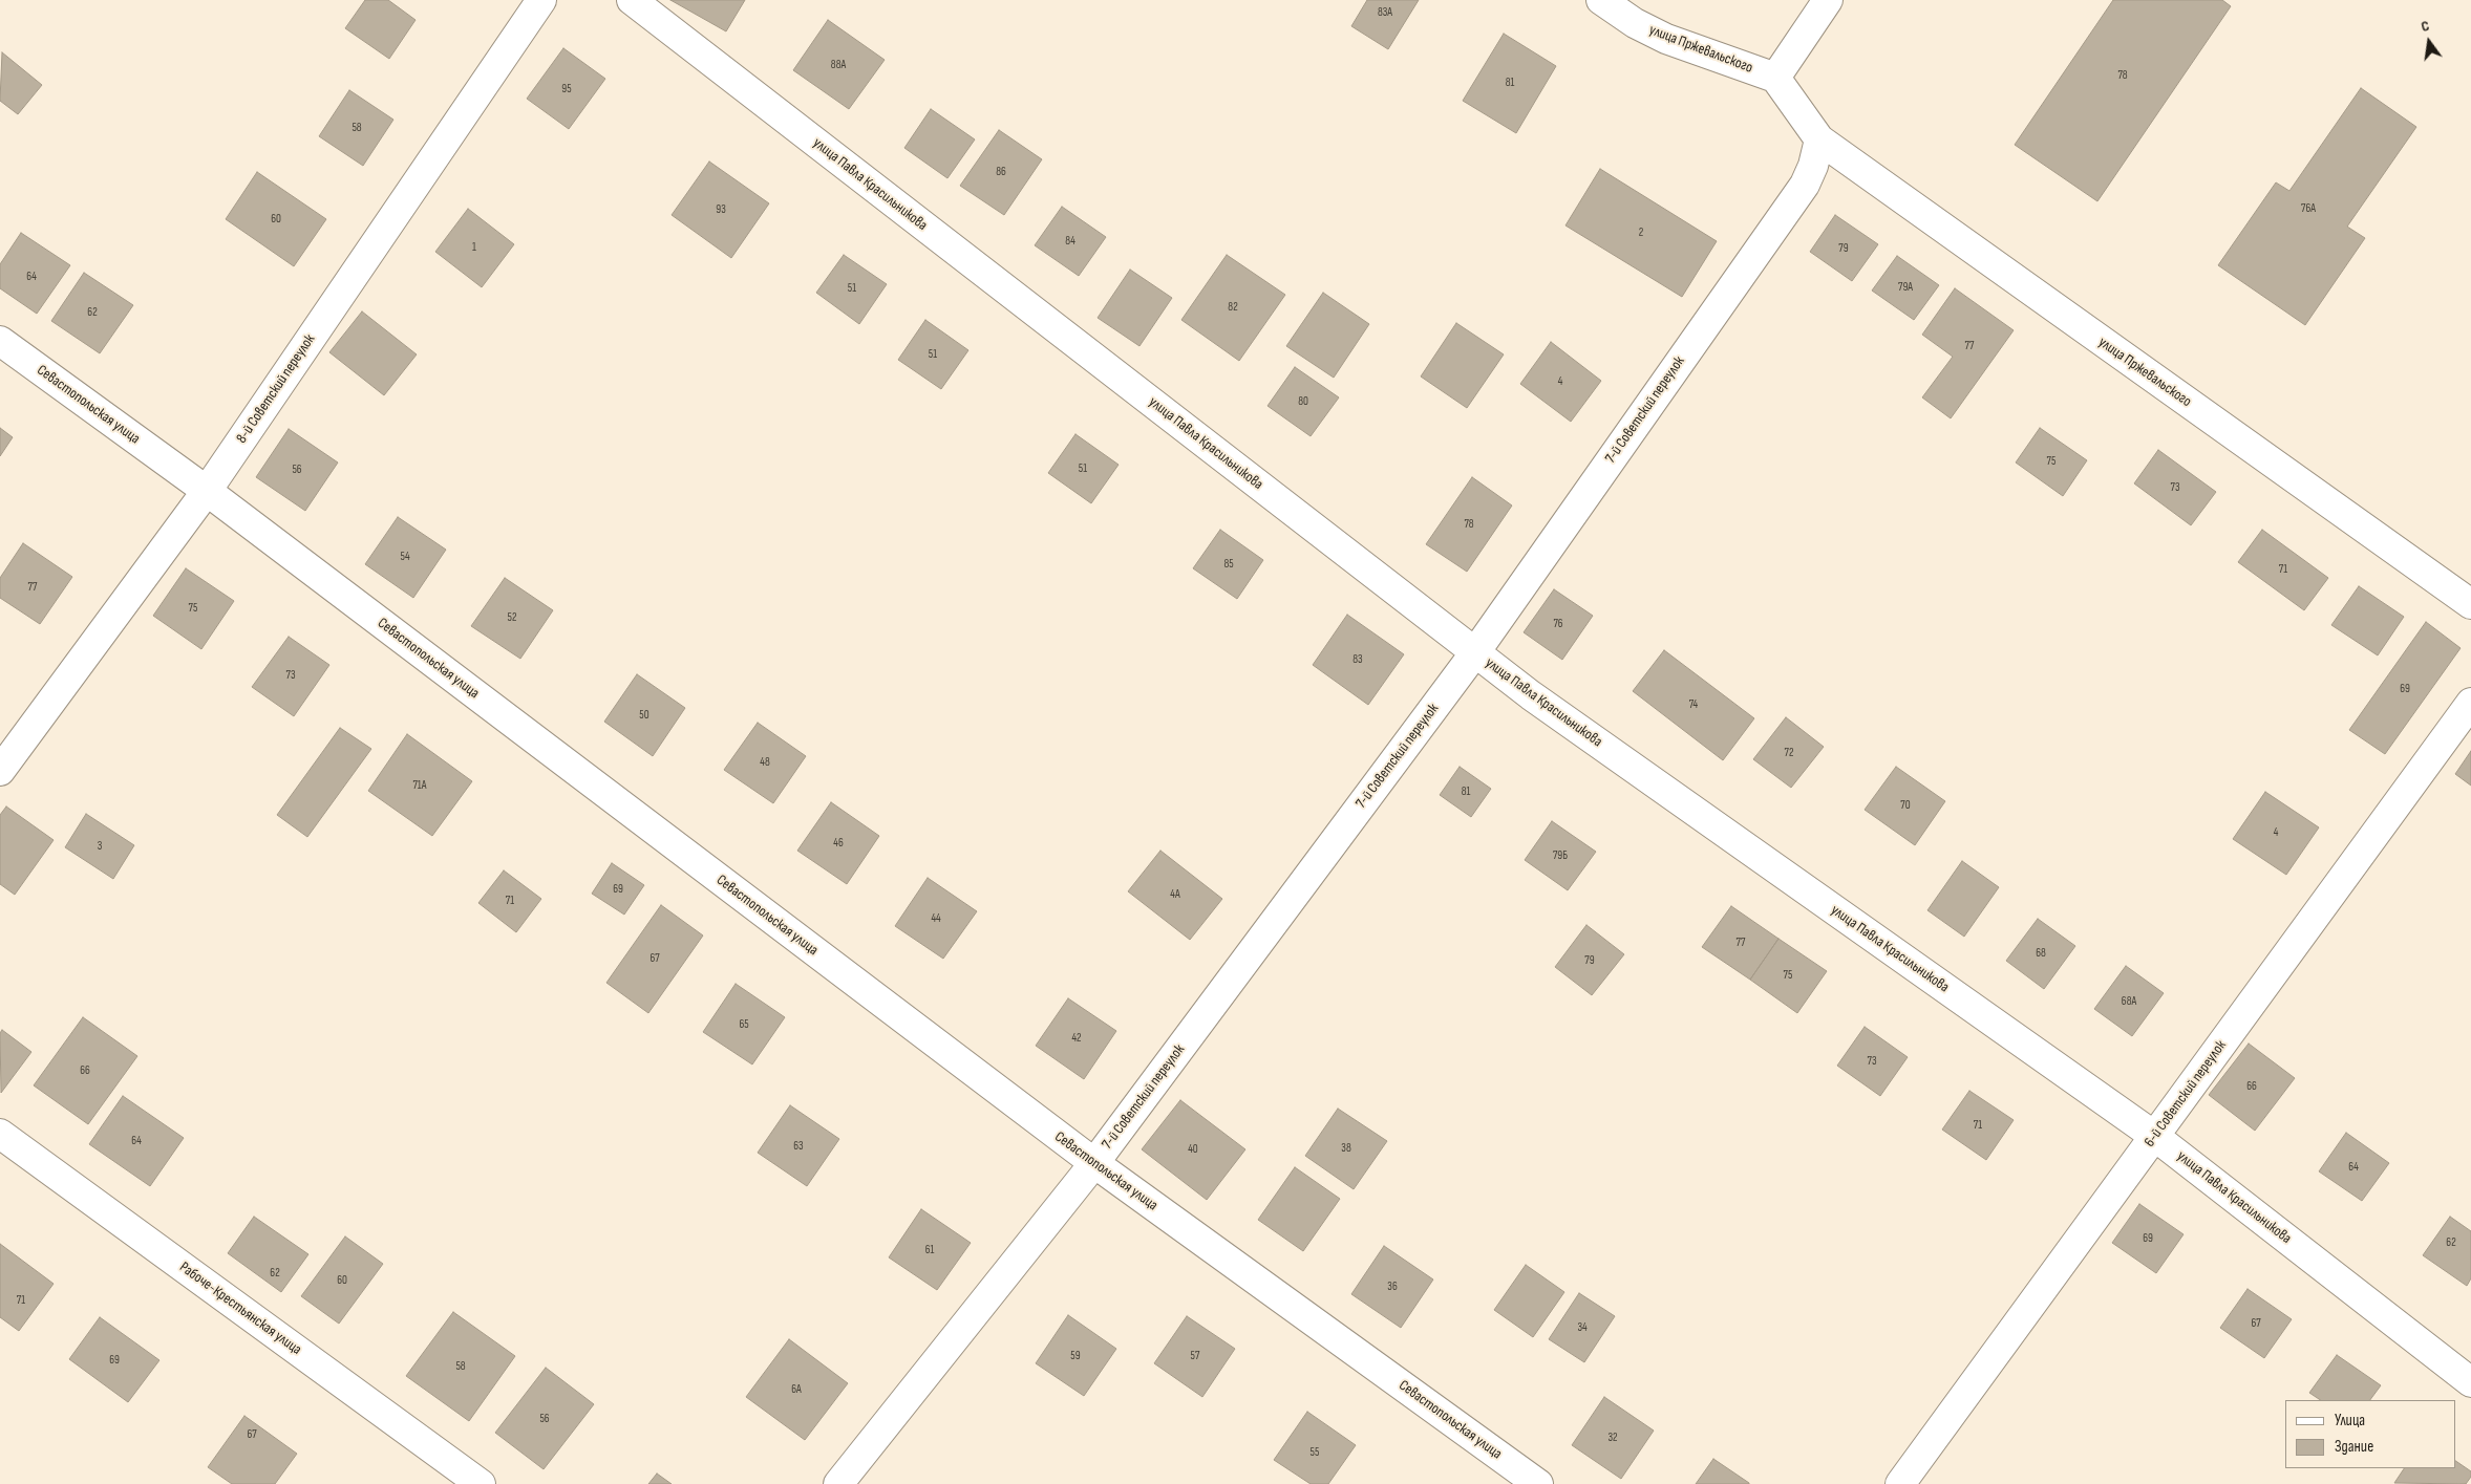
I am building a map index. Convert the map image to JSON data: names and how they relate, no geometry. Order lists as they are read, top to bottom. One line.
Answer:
{"streets":{"street":["улица Пржевальского","улица Павла Красильникова","8-й Советский переулок","Севастопольская улица","7-й Советский переулок","6-й Советский переулок","Рабоче-Крестьянская улица"]},"crossings":[["улица Пржевальского","7-й Советский переулок"],["улица Павла Красильникова","7-й Советский переулок"],["улица Павла Красильникова","6-й Советский переулок"],["8-й Советский переулок","Севастопольская улица"],["Севастопольская улица","7-й Советский переулок"]],"house_numbers":["83А","88А","78","81","95","58","86","76А","93","60","2","84","1","79","64","79А","51","82","62","77","51","4","80","75","51","56","73","78","54","85","71","77","75","52","76","83","73","69","74","50","72","48","71А","81","70","4","46","3","79Б","69","4А","71","44","77","68","67","79","75","68А","65","42","73","66","66","71","64","63","38","40","64","69","62","61","62","60","36","71","67","34","59","57","69","58","6А","56","67","32","55"],"legend":["Улица","Здание"],"north":"top"}
